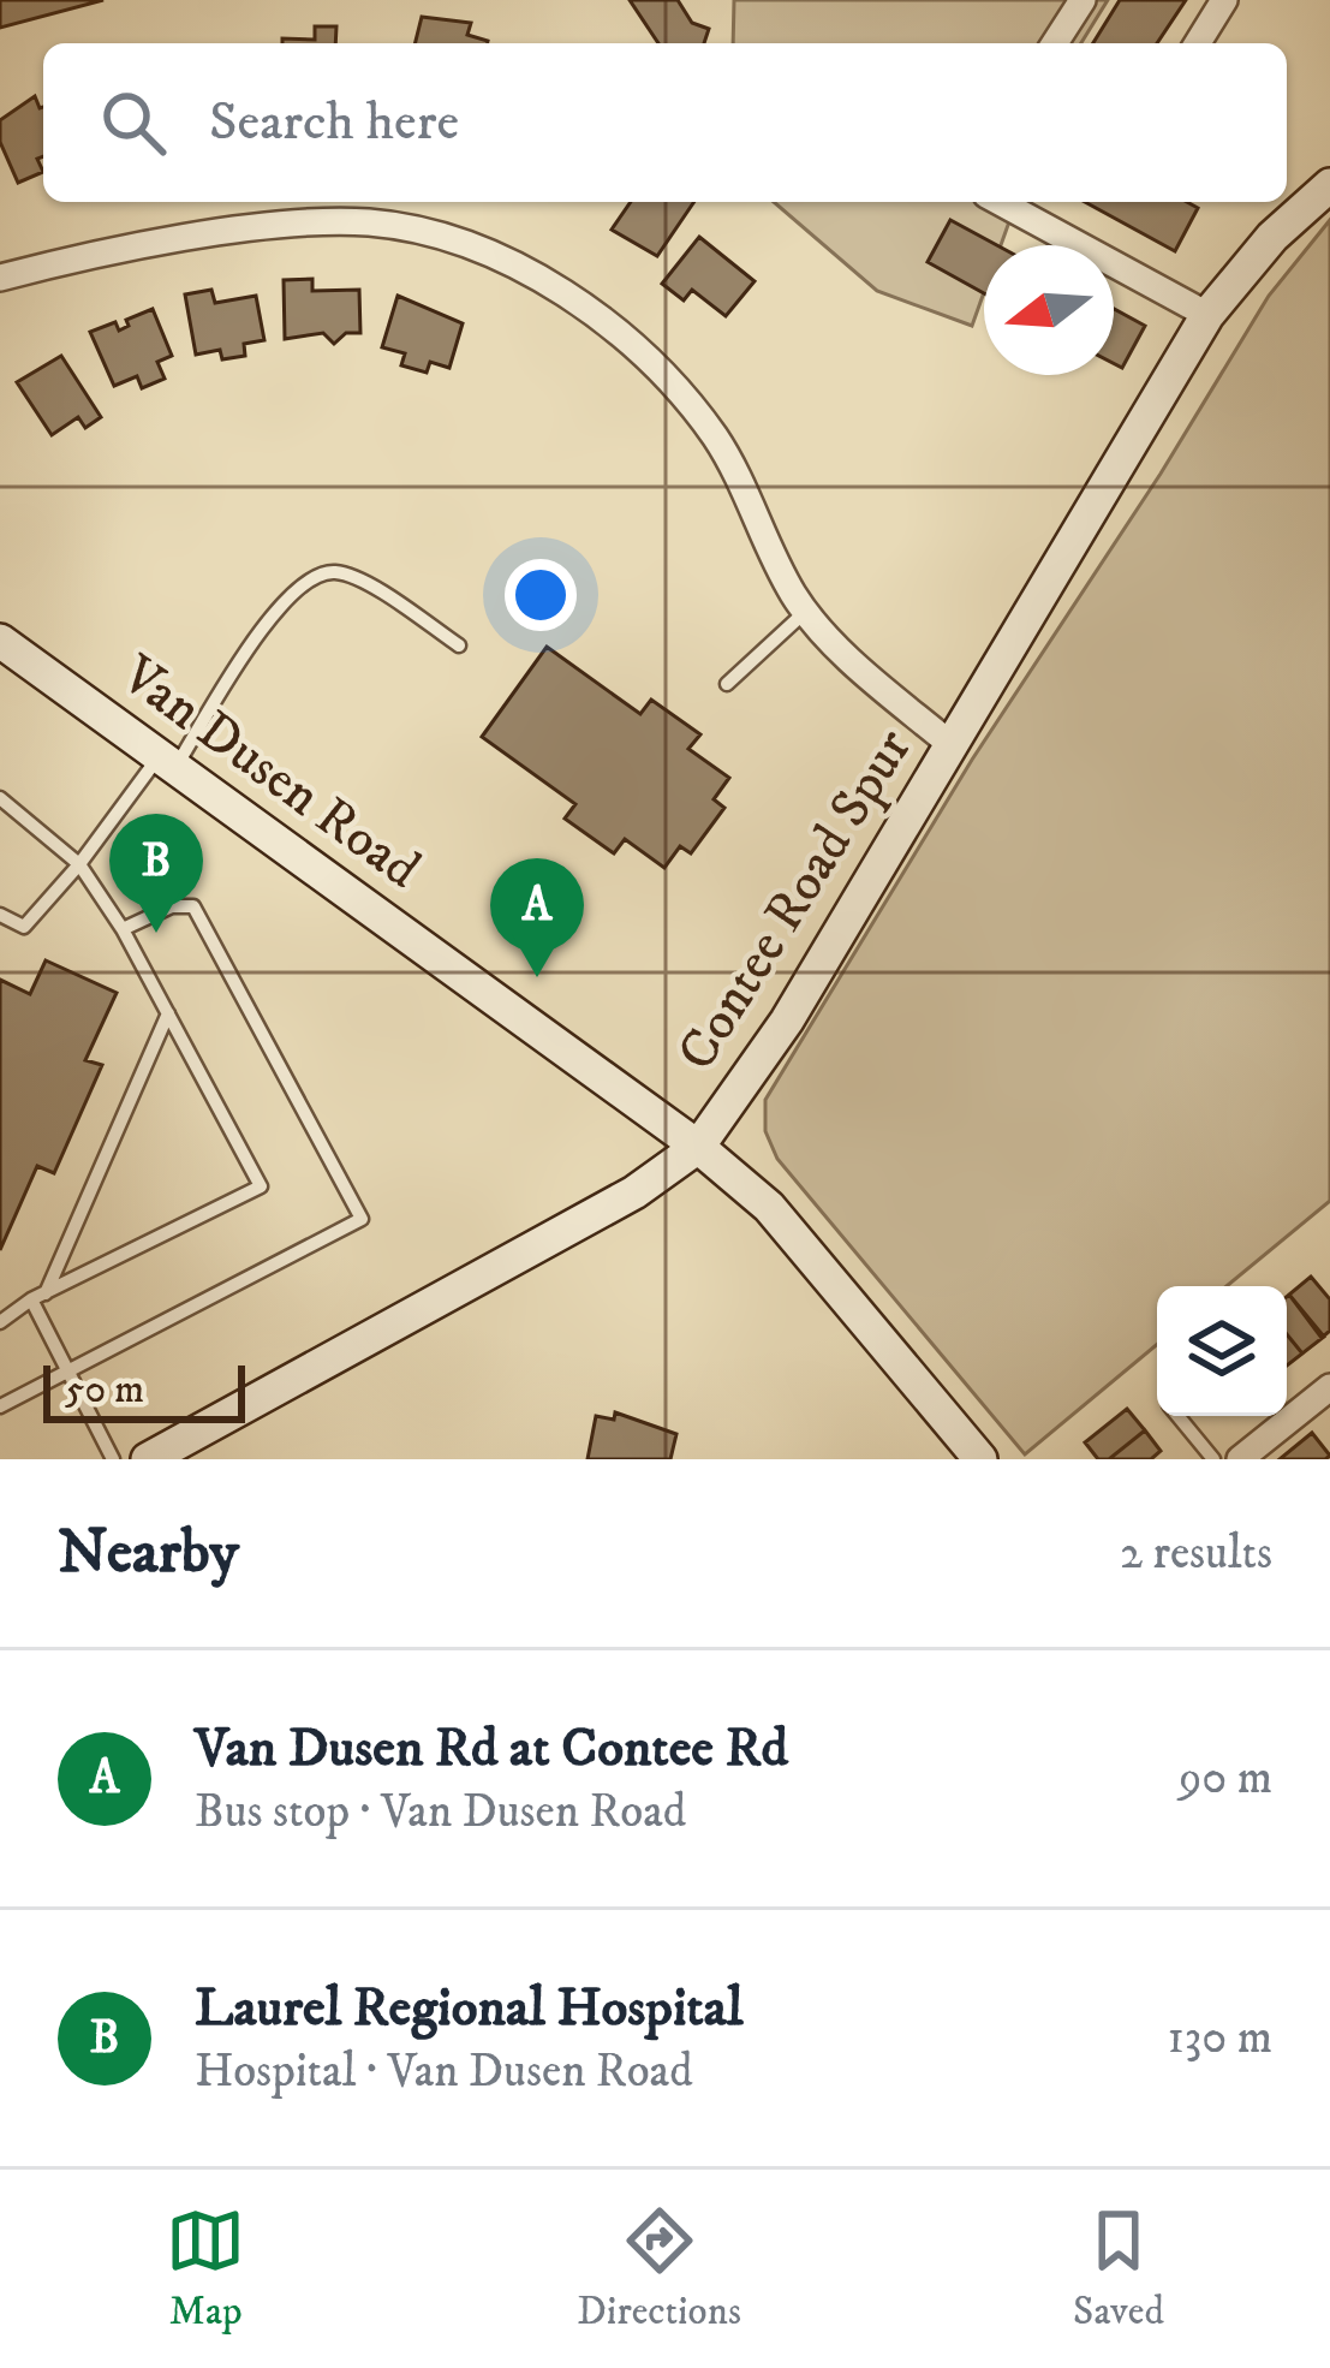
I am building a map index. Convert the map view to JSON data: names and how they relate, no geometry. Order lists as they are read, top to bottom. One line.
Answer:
{"streets":{"street":["Van Dusen Road","Contee Road Spur"]},"crossings":[["Van Dusen Road","Contee Road Spur"]],"scale_bar":"50 m","north":"left","page":{"search":"Search here","pins":["B","A"],"scale":"50 m","heading":["Nearby","2 results"],"list":[{"mark":"A","name":"Van Dusen Rd at Contee Rd","note":"Bus stop · Van Dusen Road","value":"90 m"},{"mark":"B","name":"Laurel Regional Hospital","note":"Hospital · Van Dusen Road","value":"130 m"}],"nav":["Map","Directions","Saved"]}}
